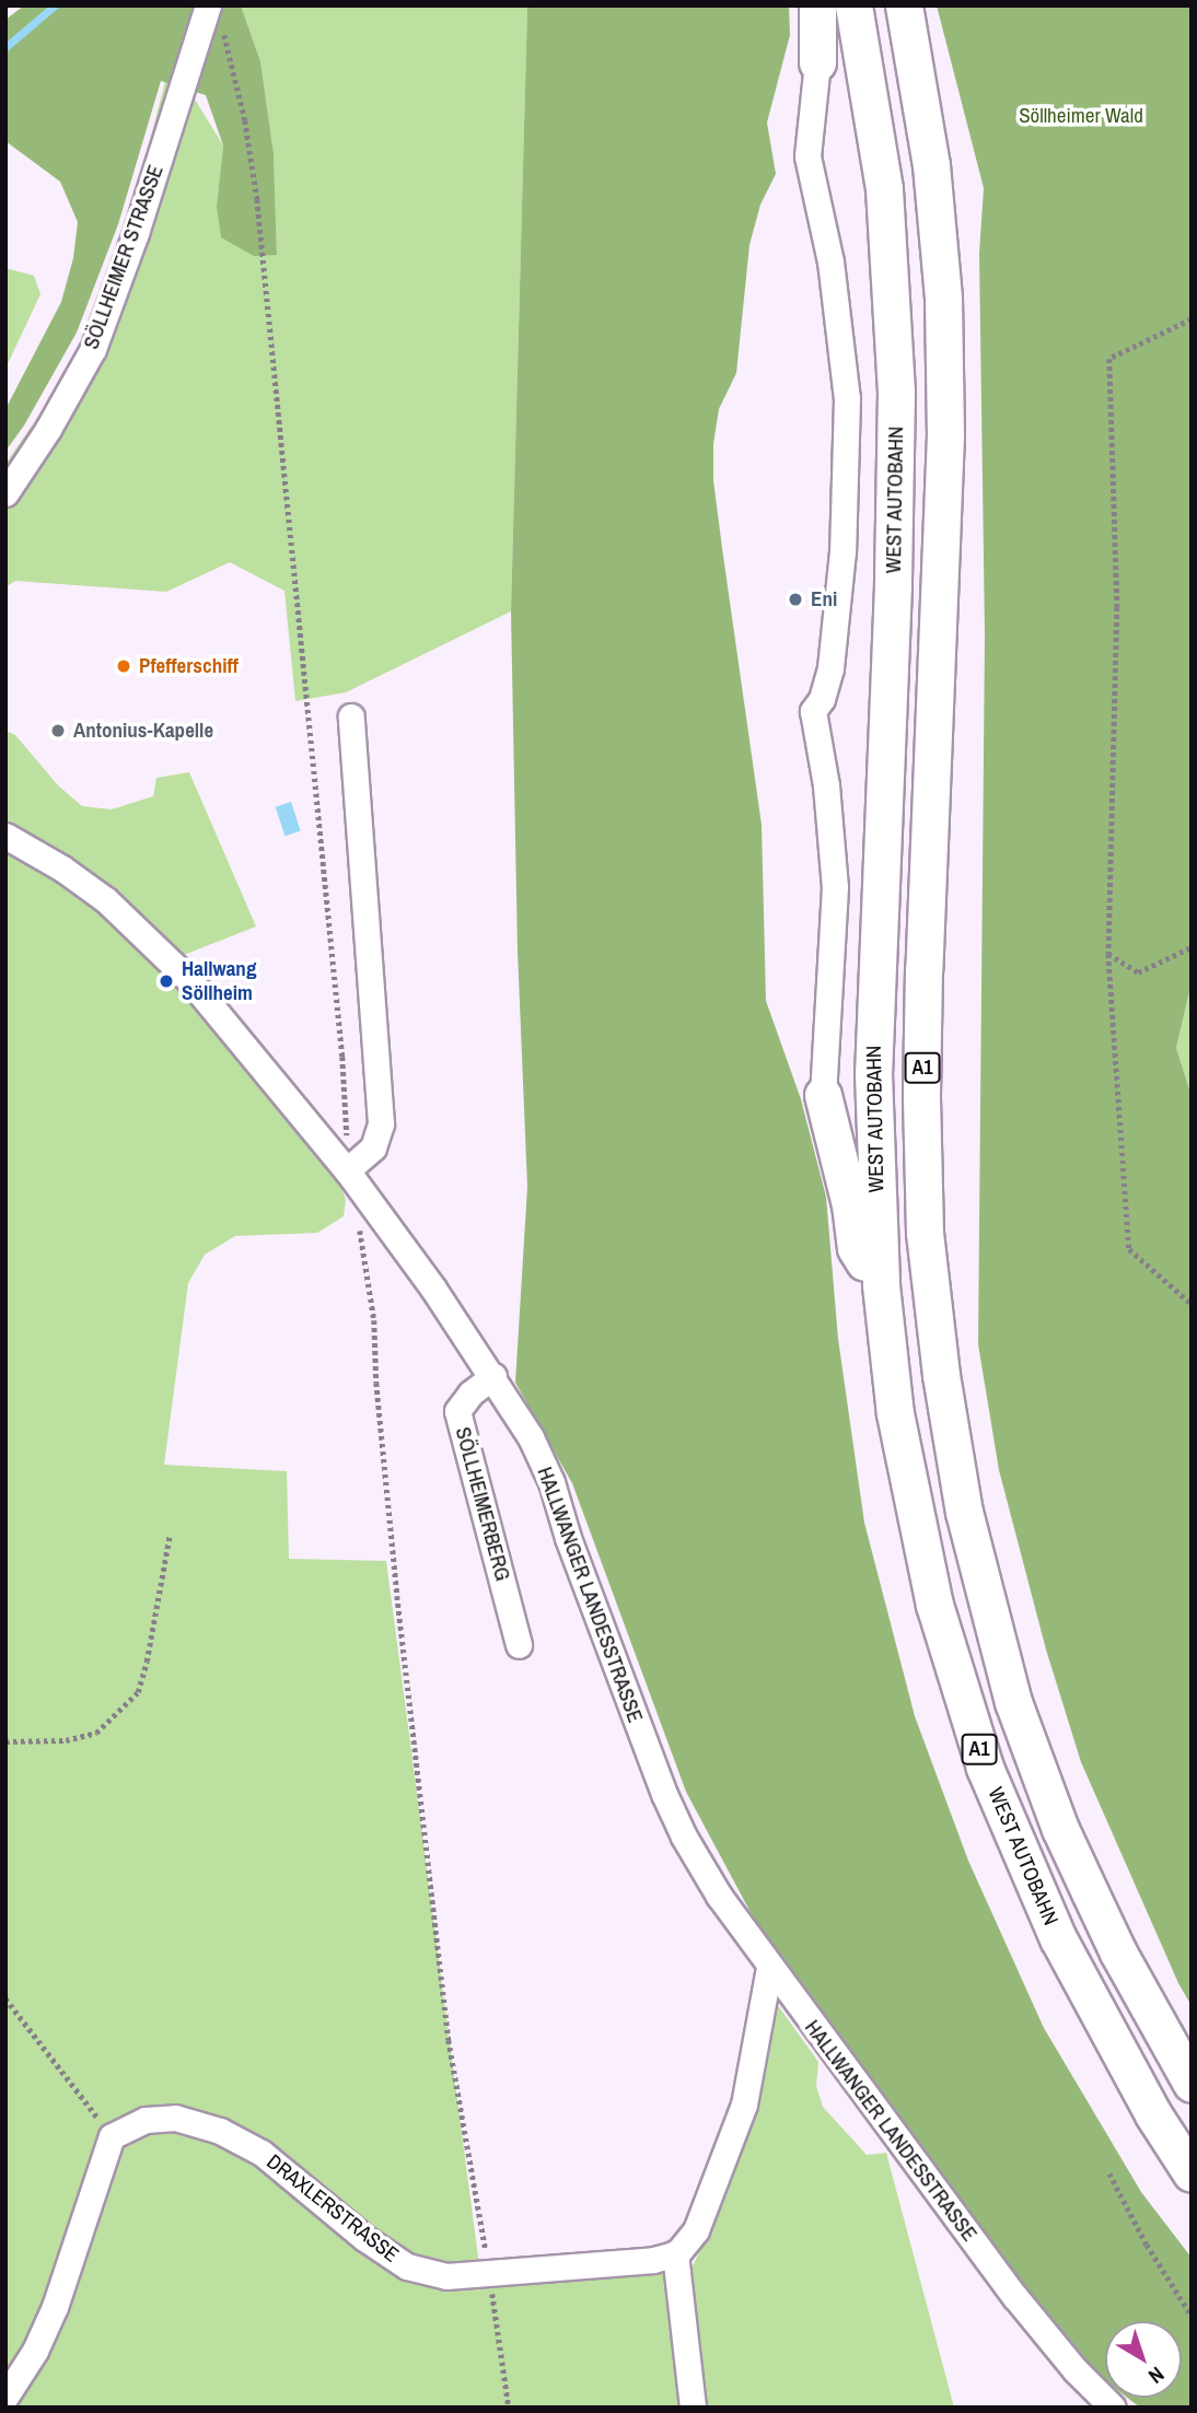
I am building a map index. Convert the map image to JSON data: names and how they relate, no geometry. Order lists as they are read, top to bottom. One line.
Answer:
{"streets":{"highway":["WEST AUTOBAHN","A1"],"street":["SÖLLHEIMER STRASSE","SÖLLHEIMERBERG","HALLWANGER LANDESSTRASSE","DRAXLERSTRASSE"]},"crossings":[["SÖLLHEIMERBERG","HALLWANGER LANDESSTRASSE"]],"parks":["Söllheimer Wald"],"places":["Eni","Pfefferschiff","Antonius-Kapelle","Hallwang Söllheim"],"north":"bottom right"}
